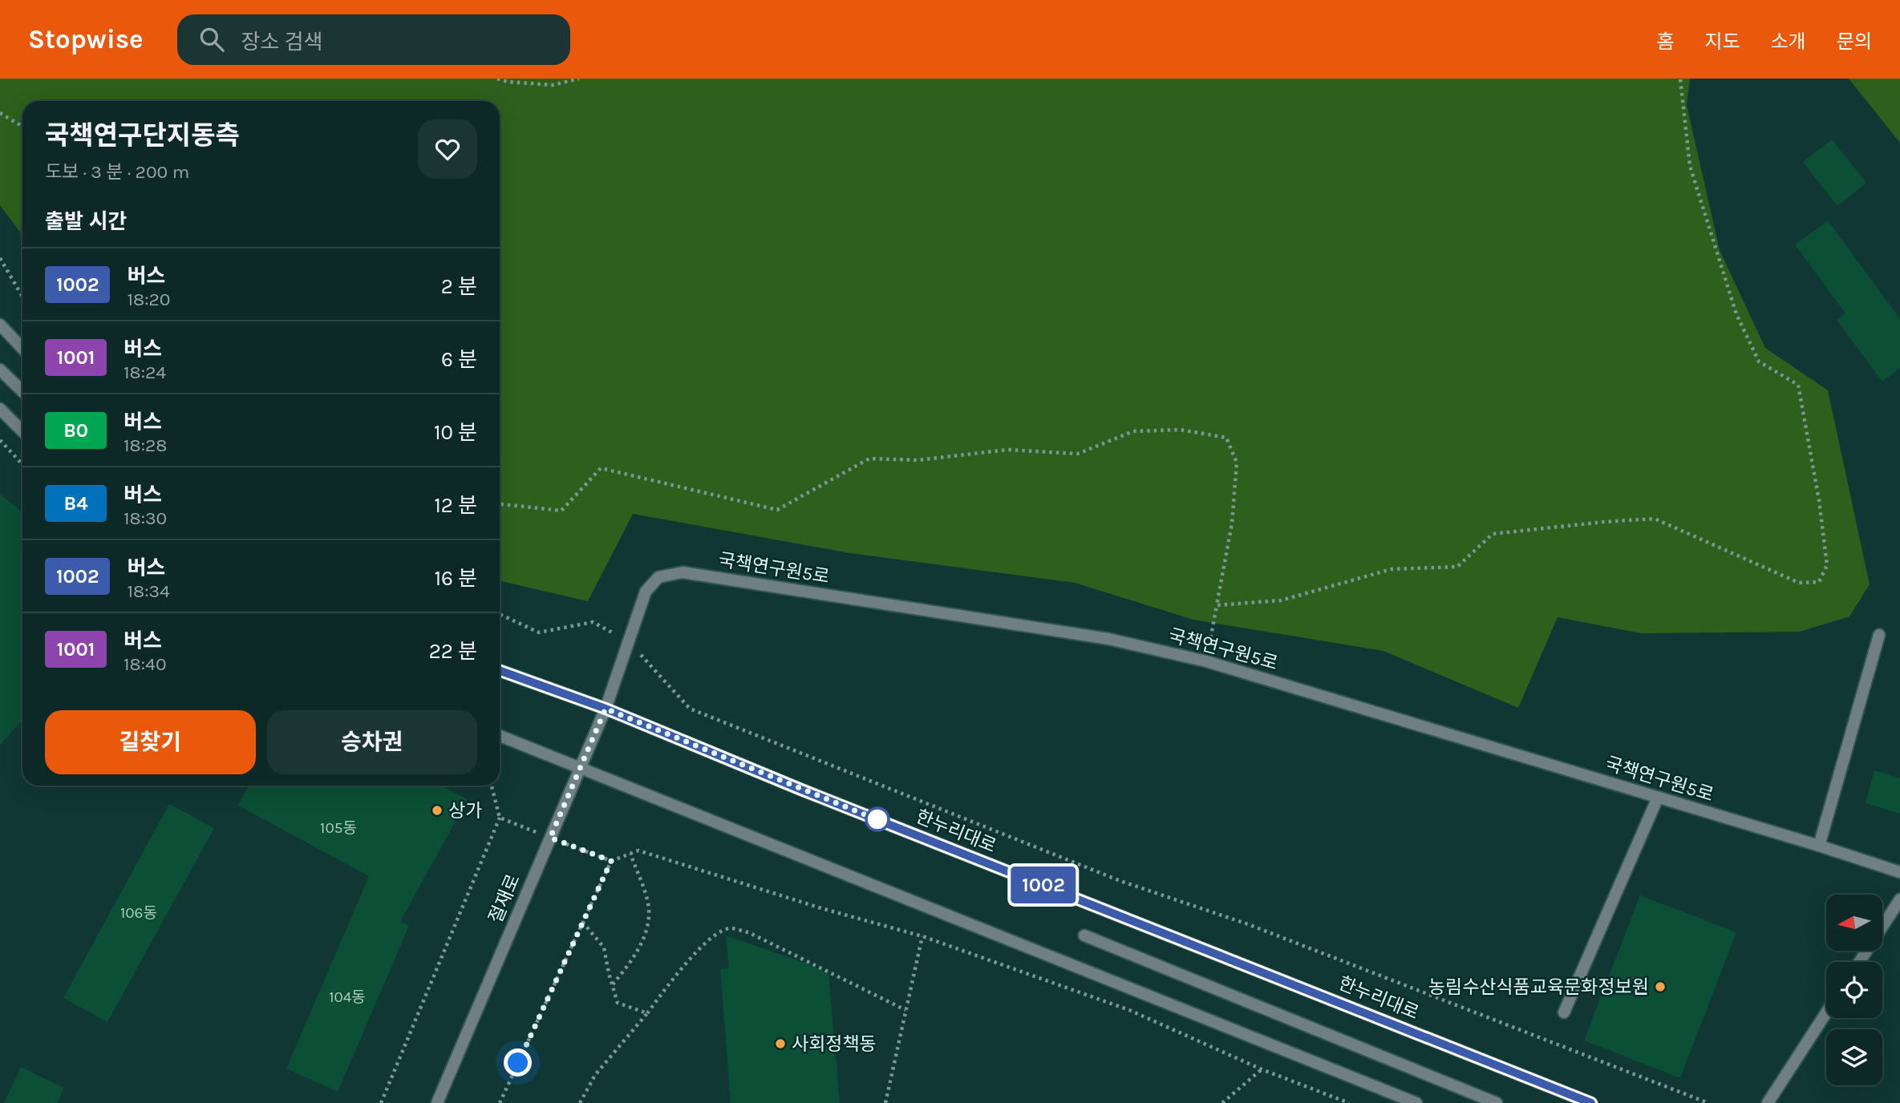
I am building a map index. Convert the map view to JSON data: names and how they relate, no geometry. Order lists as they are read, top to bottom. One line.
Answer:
{"streets":{"street":["국책연구원5로","한누리대로","절재로"]},"crossings":[["국책연구원5로","한누리대로"],["국책연구원5로","절재로"],["한누리대로","절재로"]],"places":["상가","농림수산식품교육문화정보원","사회정책동"],"lines":["bus line 1002"],"house_numbers":["105동","106동","104동"],"north":"left","page":{"header":"Stopwise","search":"장소 검색","nav":["홈","지도","소개","문의"],"on_map":"1002","heading":[["국책연구단지동측","도보 · 3 분 · 200 m"],"출발 시간"],"list":[{"mark":"1002","name":"버스","note":"18:20","value":"2 분"},{"mark":"1001","name":"버스","note":"18:24","value":"6 분"},{"mark":"B0","name":"버스","note":"18:28","value":"10 분"},{"mark":"B4","name":"버스","note":"18:30","value":"12 분"},{"mark":"1002","name":"버스","note":"18:34","value":"16 분"},{"mark":"1001","name":"버스","note":"18:40","value":"22 분"}],"buttons":["길찾기","승차권"]}}
